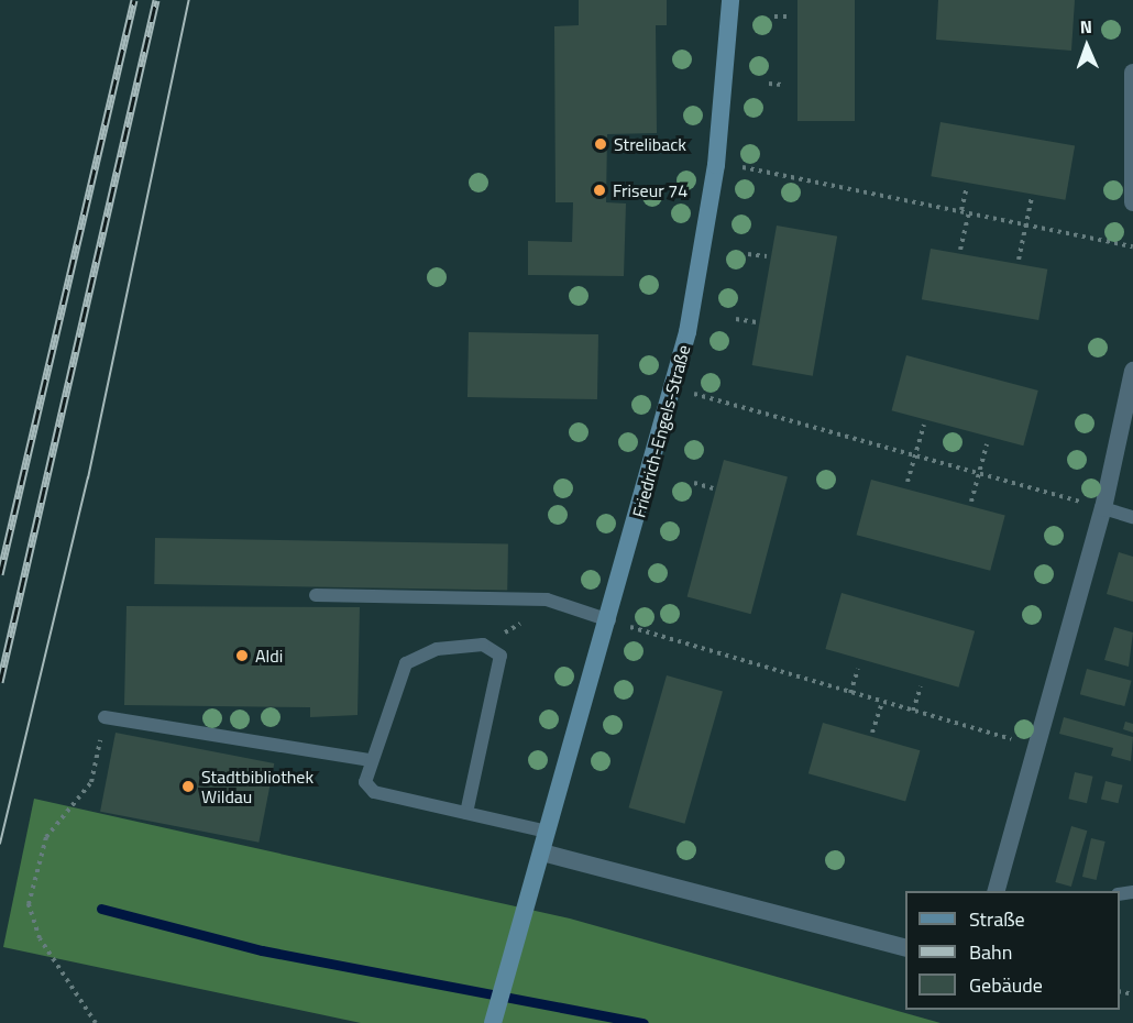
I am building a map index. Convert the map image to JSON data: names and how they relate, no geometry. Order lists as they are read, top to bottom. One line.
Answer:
{"streets":{"main road":["Friedrich-Engels-Straße"]},"places":["Streliback","Friseur 74","Aldi","Stadtbibliothek Wildau"],"legend":["Straße","Bahn","Gebäude"],"north":"top"}
